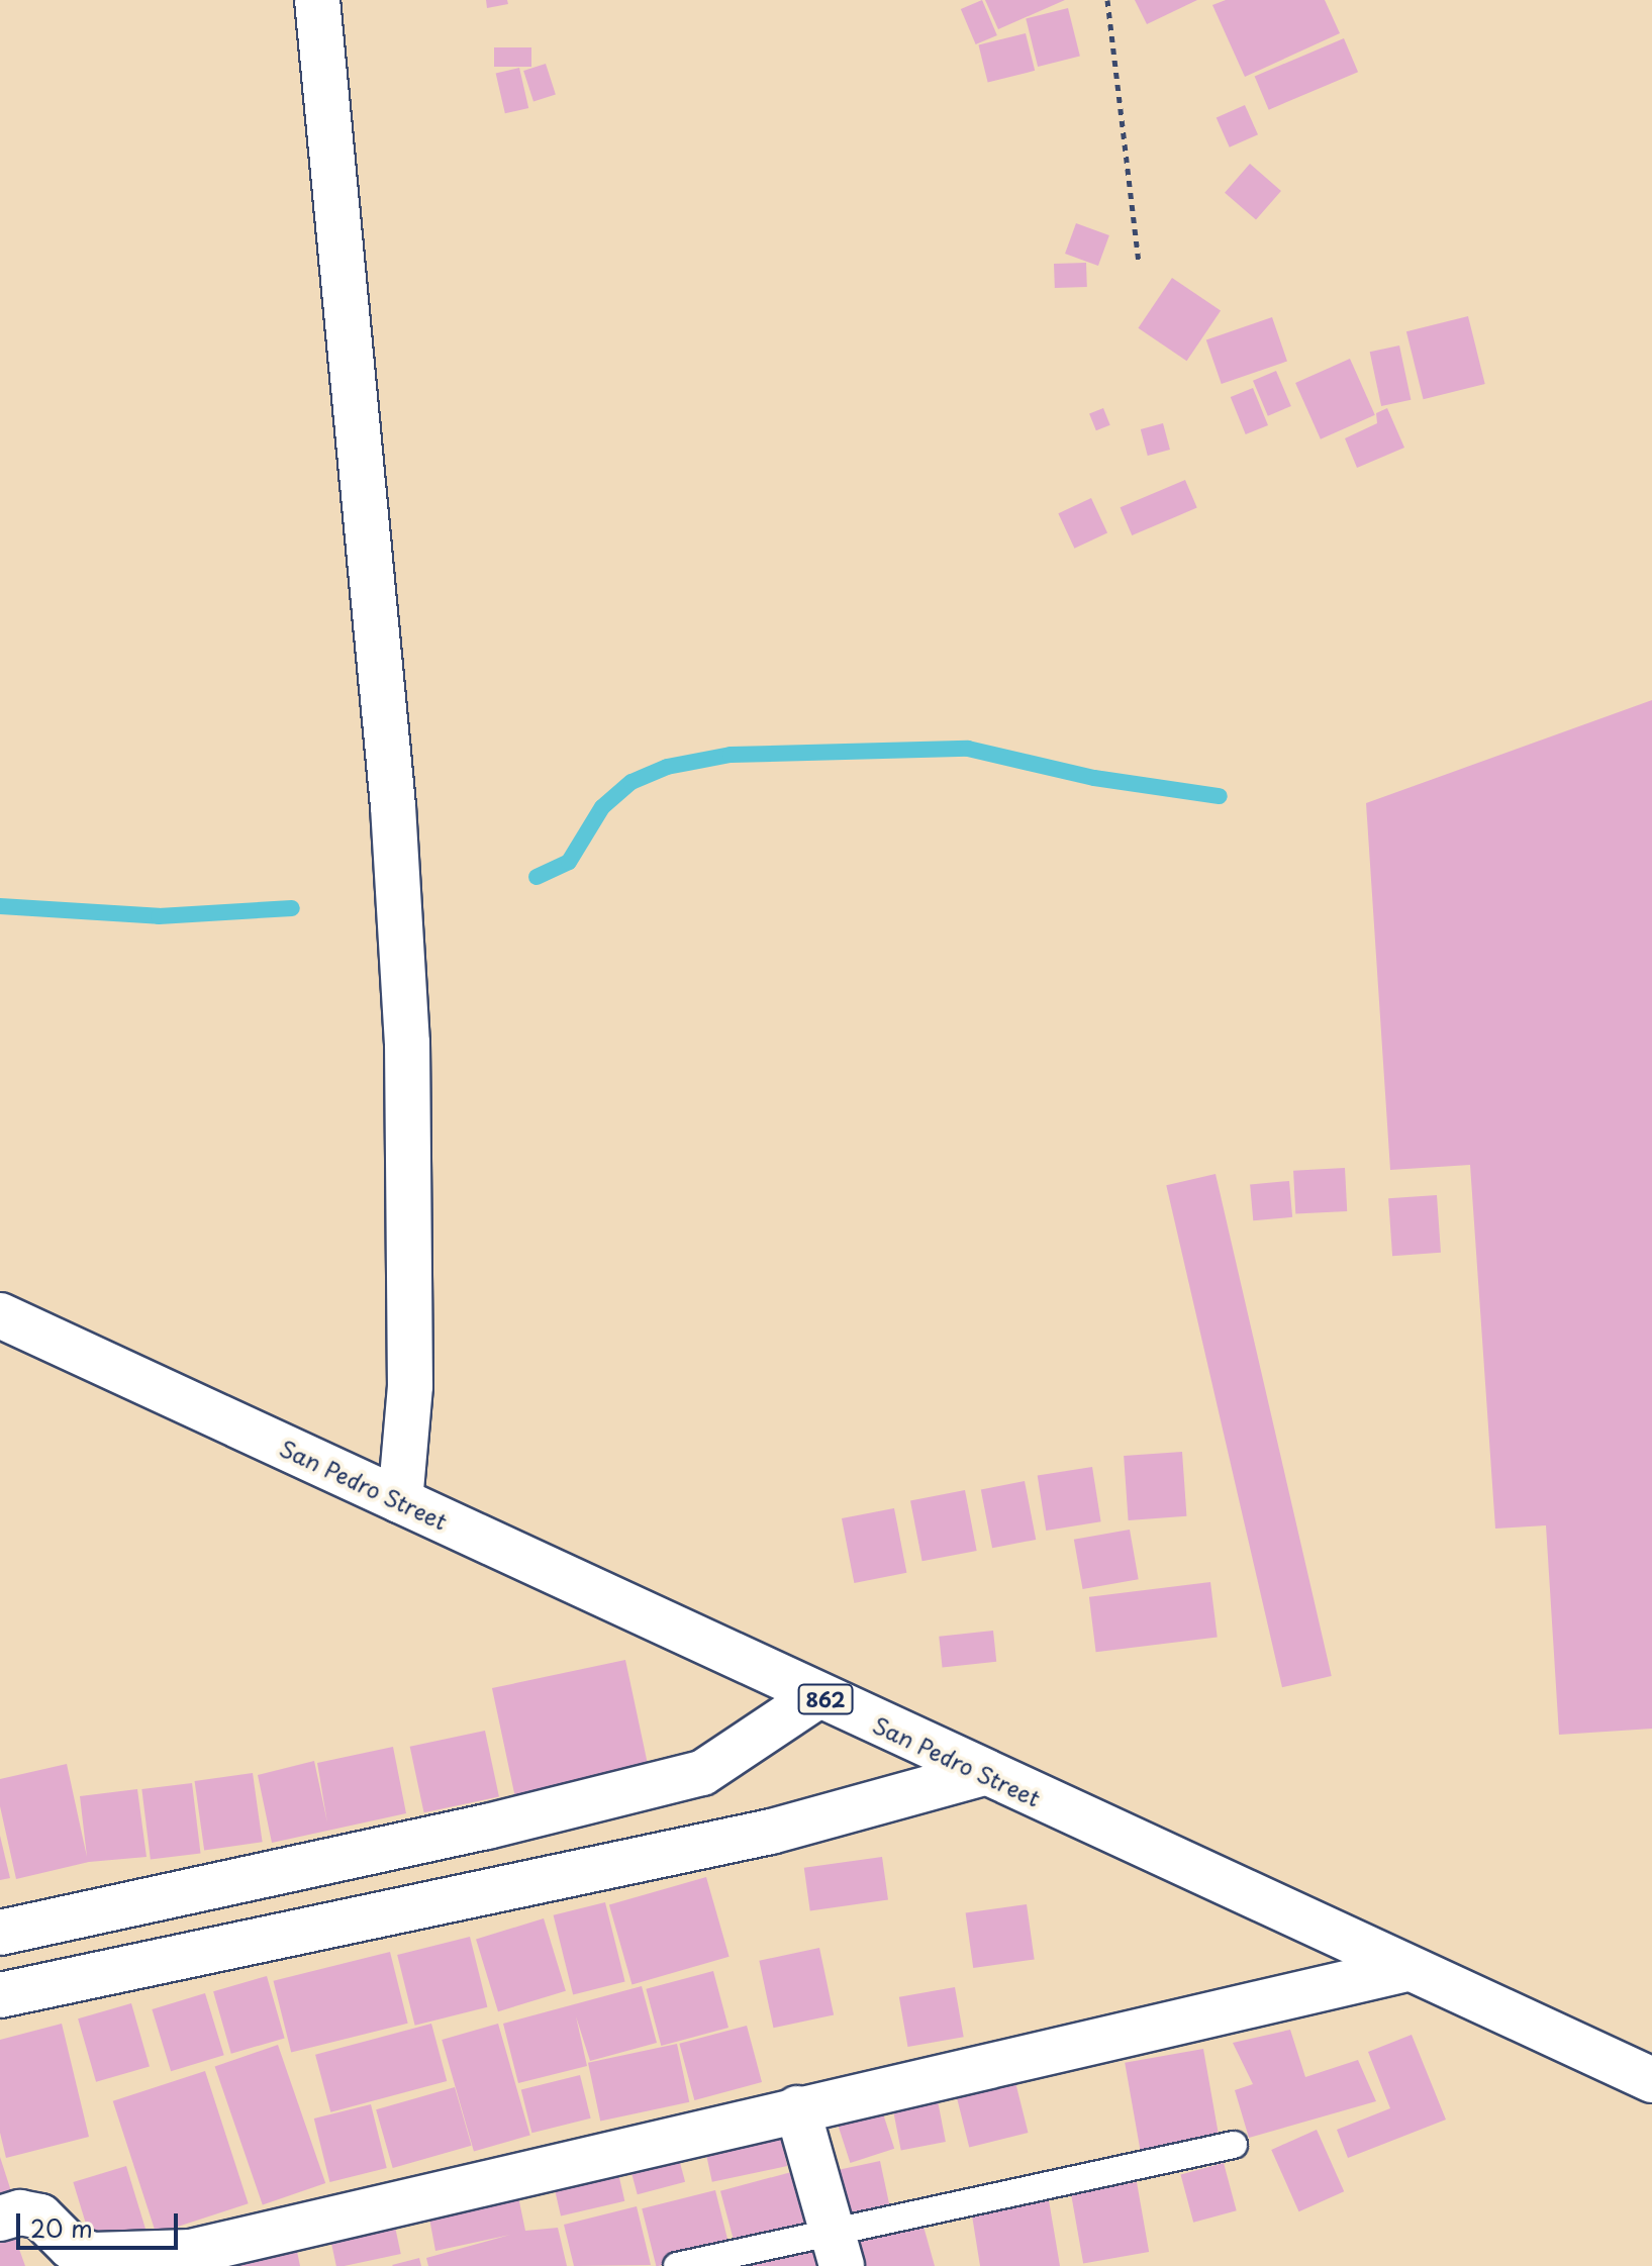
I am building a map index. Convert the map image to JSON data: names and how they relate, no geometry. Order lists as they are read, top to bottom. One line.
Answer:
{"streets":{"street":["San Pedro Street","862"]},"scale_bar":"20 m"}
